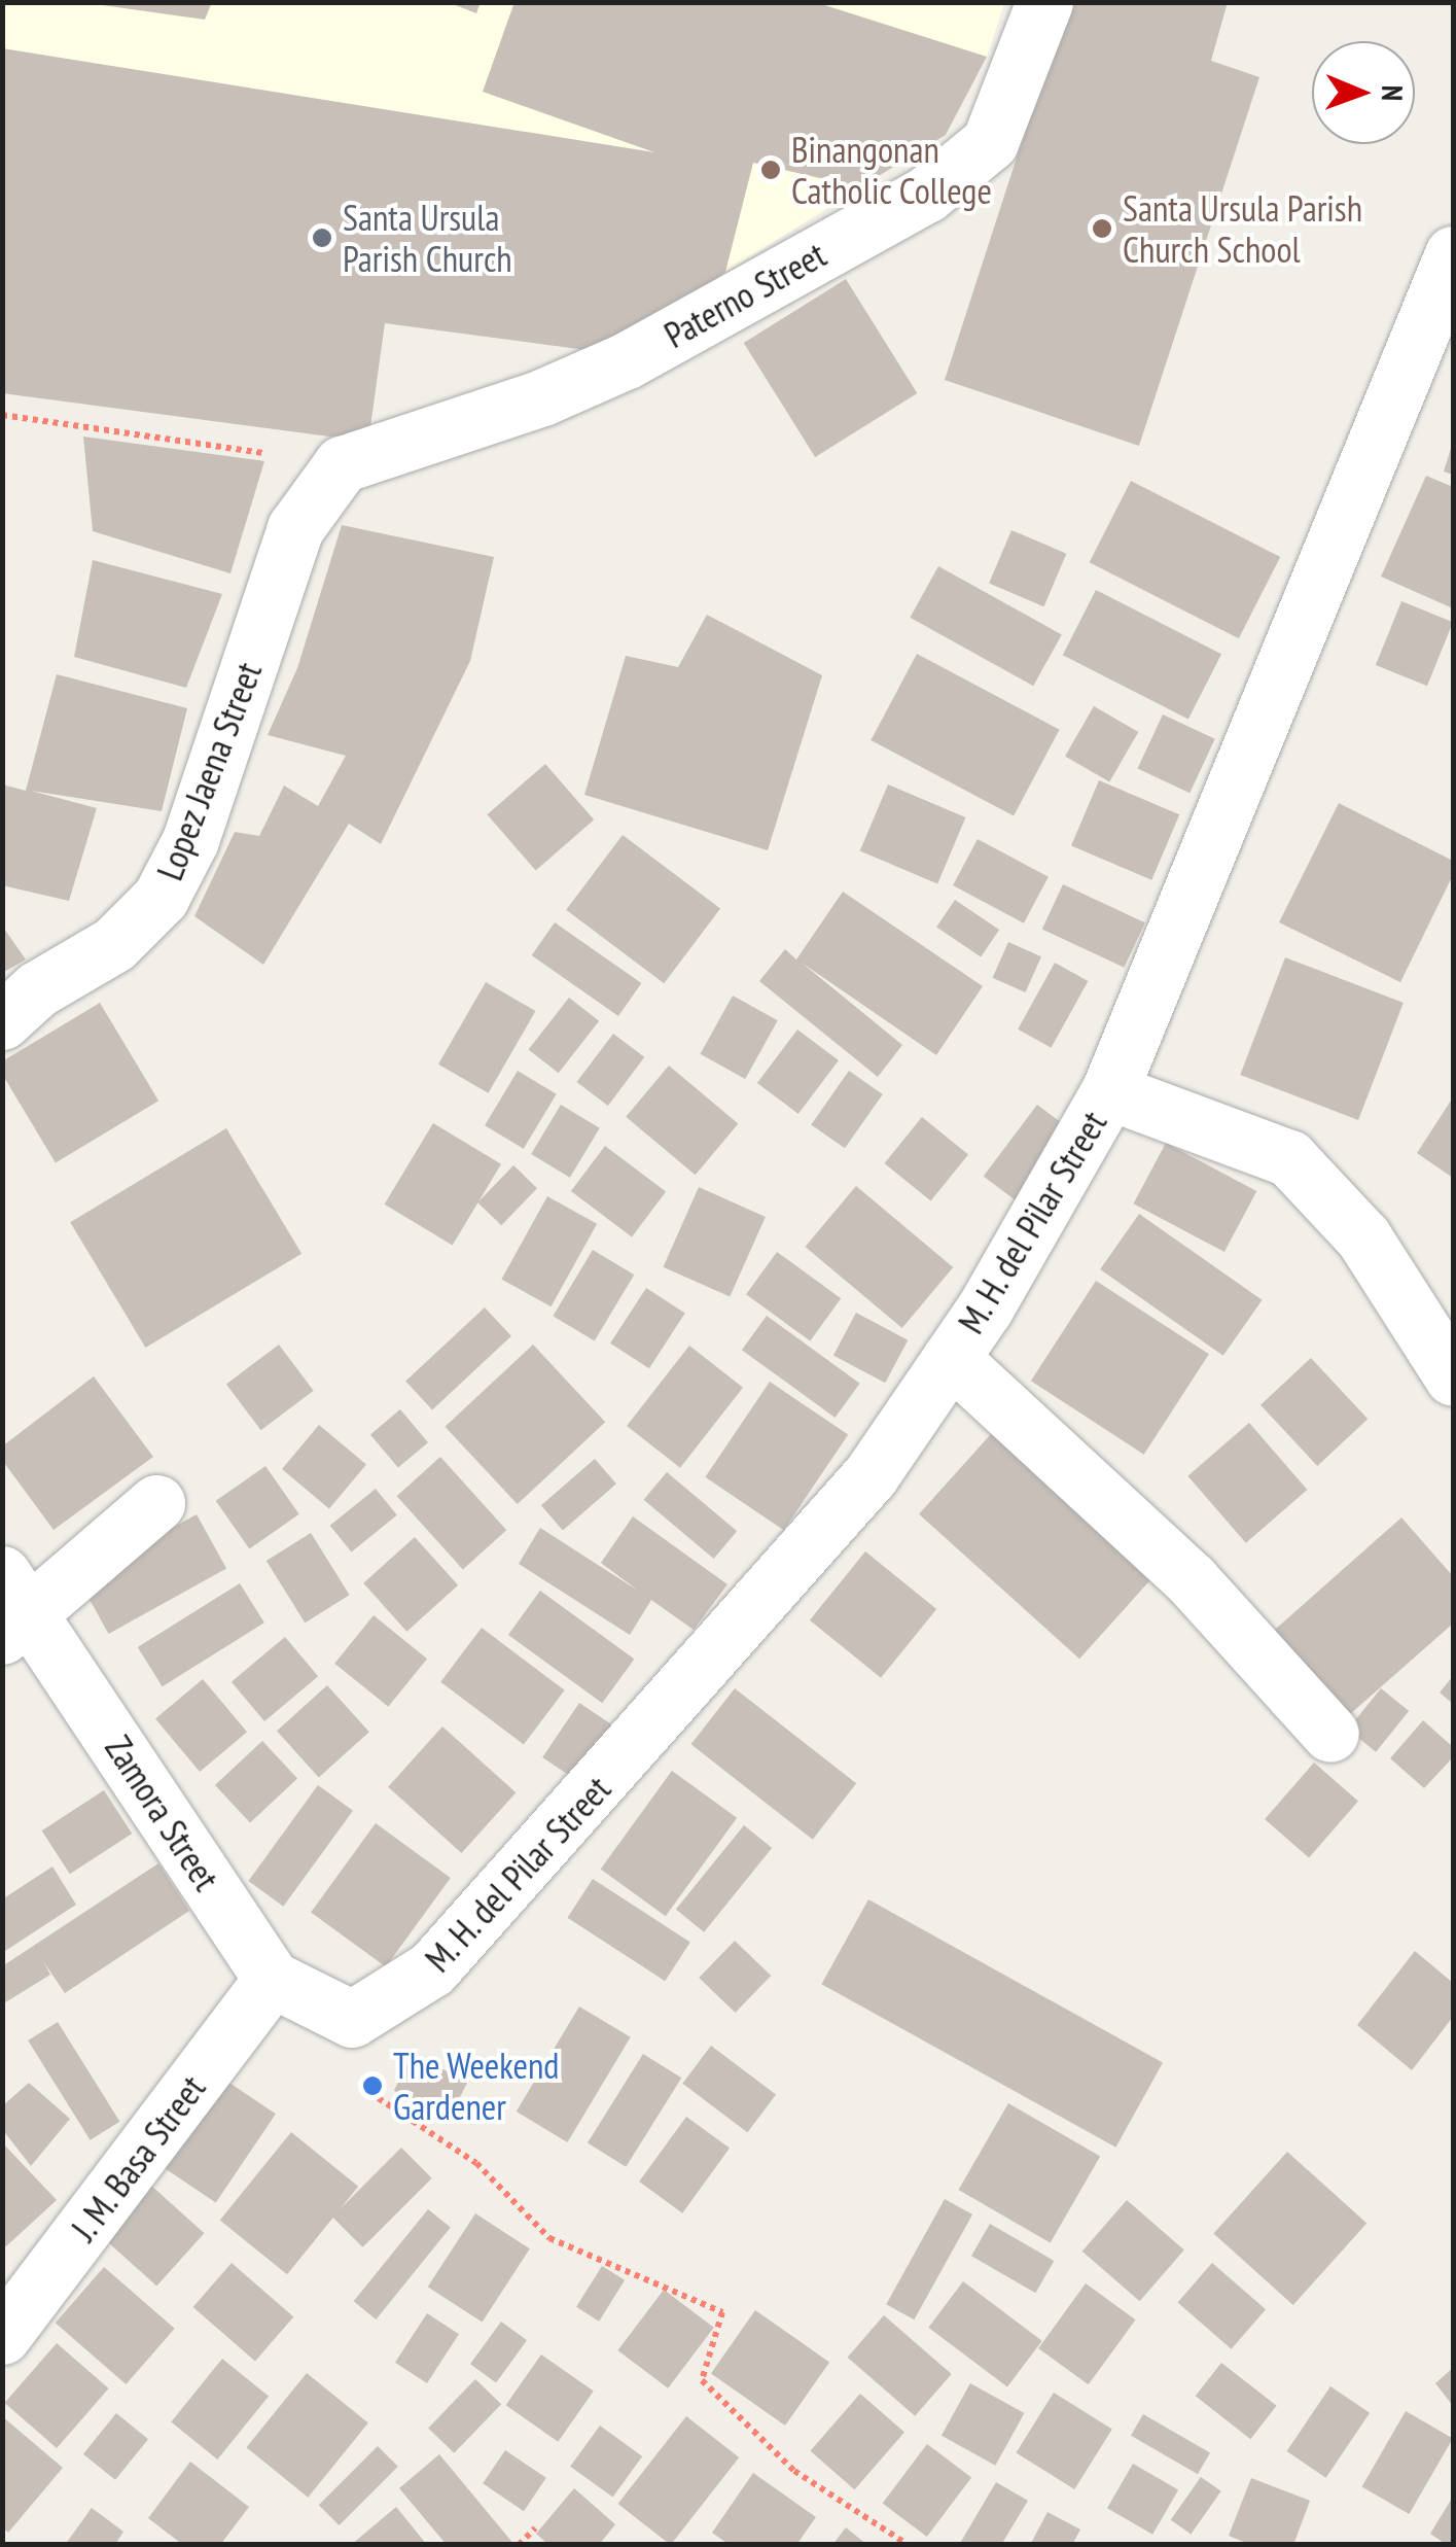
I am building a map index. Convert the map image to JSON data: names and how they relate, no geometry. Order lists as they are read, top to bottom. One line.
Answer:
{"streets":{"street":["Paterno Street","Lopez Jaena Street","M. H. del Pilar Street","Zamora Street","J. M. Basa Street"]},"crossings":[["Paterno Street","Lopez Jaena Street"],["Zamora Street","J. M. Basa Street"]],"places":["Binangonan Catholic College","Santa Ursula Parish Church School","Santa Ursula Parish Church","The Weekend Gardener"],"north":"right"}
